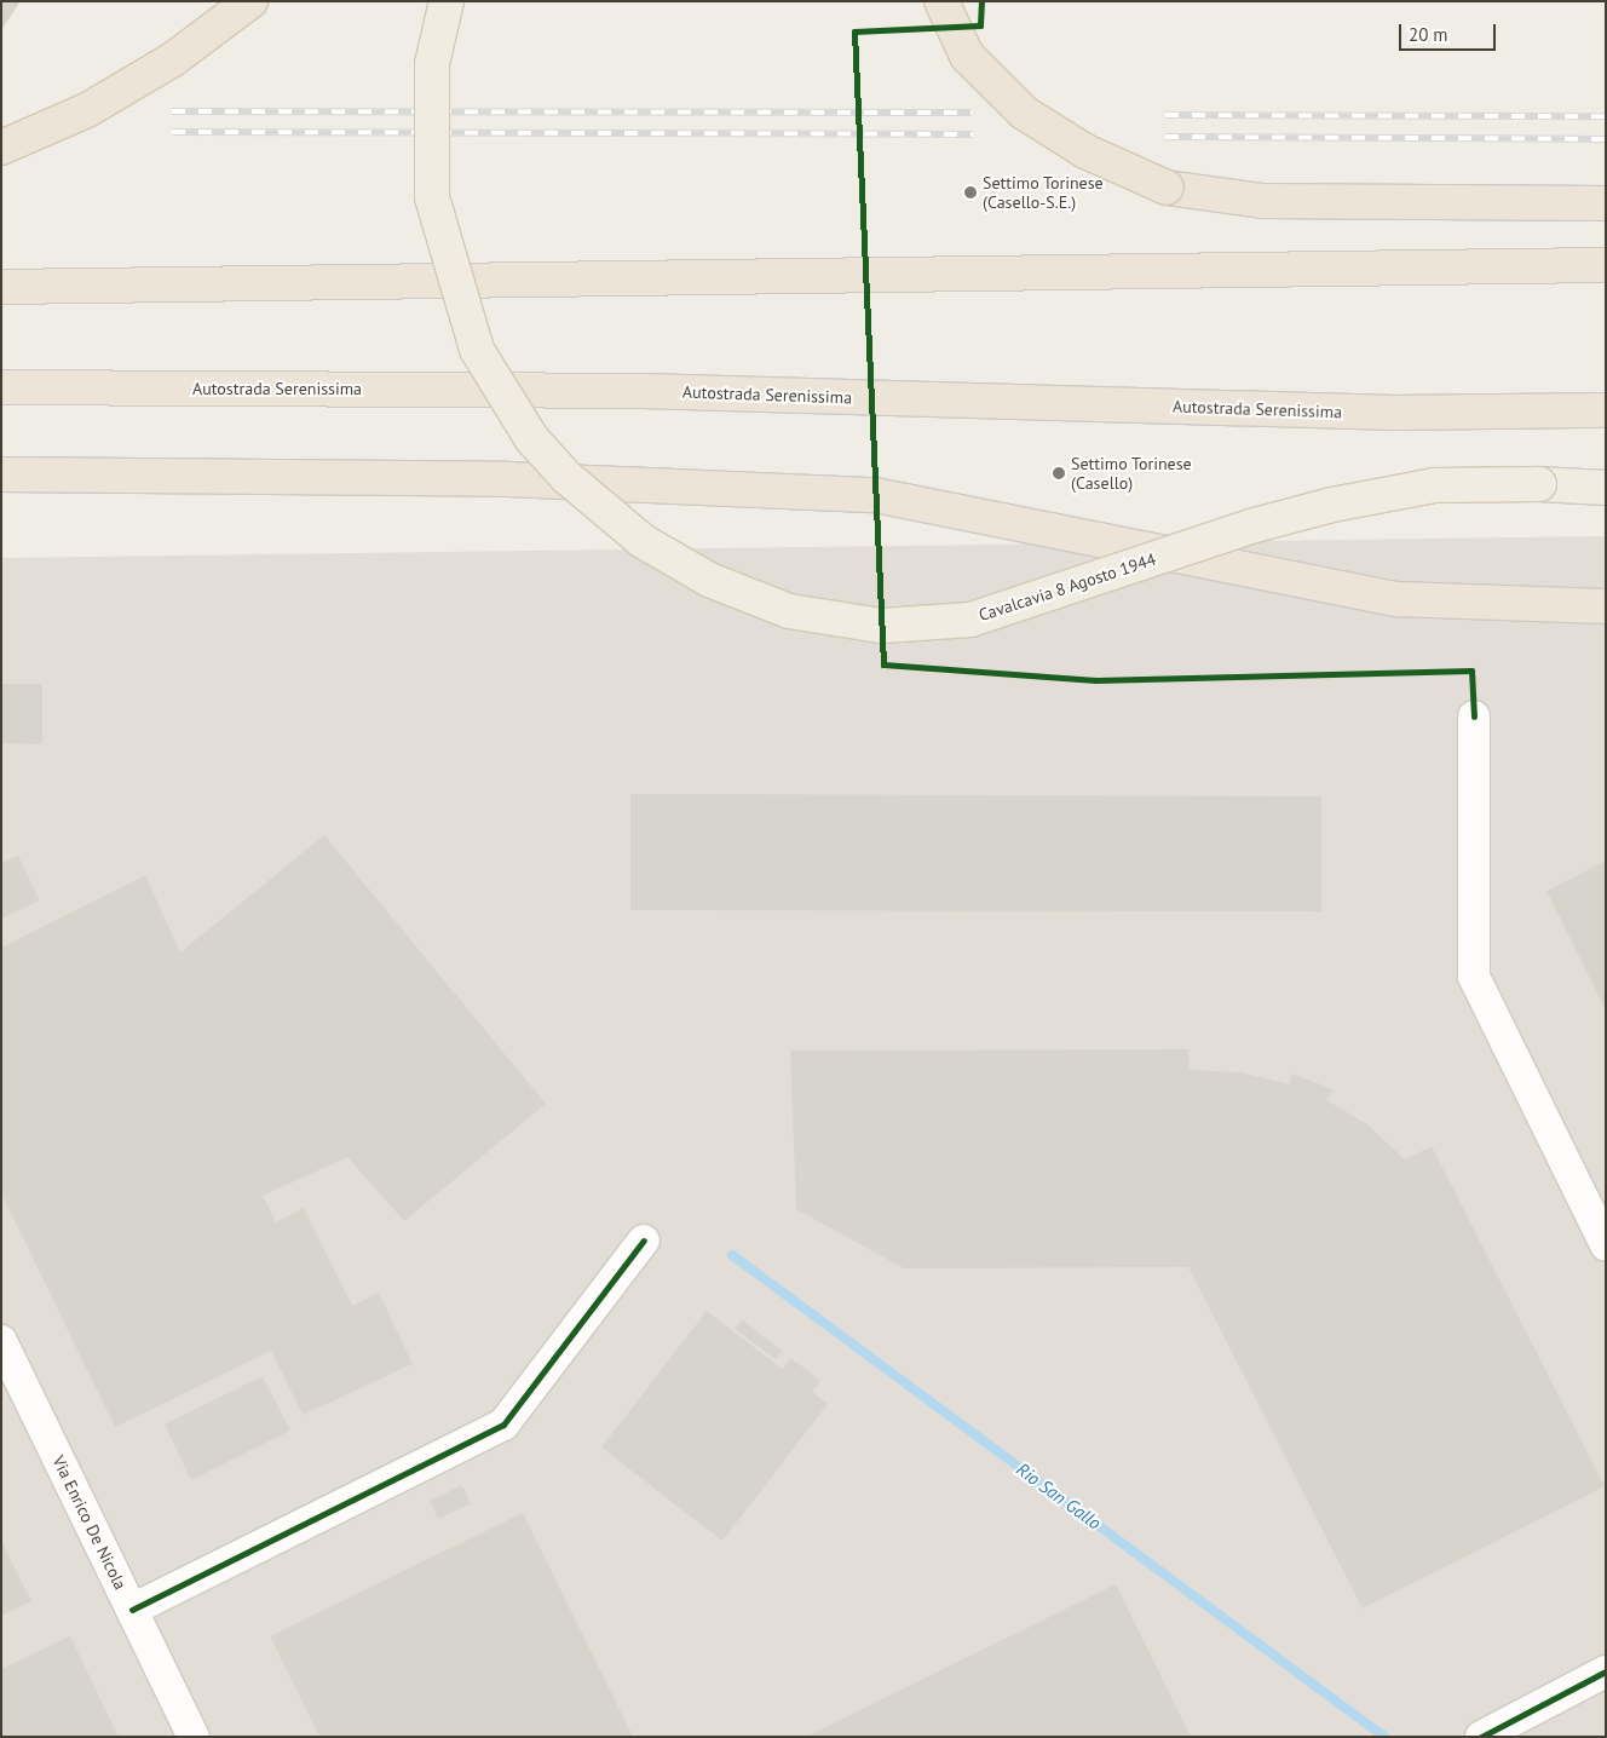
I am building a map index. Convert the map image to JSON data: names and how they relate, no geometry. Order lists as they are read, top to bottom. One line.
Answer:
{"streets":{"highway":["Autostrada Serenissima"],"main road":["Cavalcavia 8 Agosto 1944"],"street":["Via Enrico De Nicola"]},"water":["Rio San Gallo"],"places":["Settimo Torinese (Casello-S.E.)","Settimo Torinese (Casello)"],"scale_bar":"20 m"}
